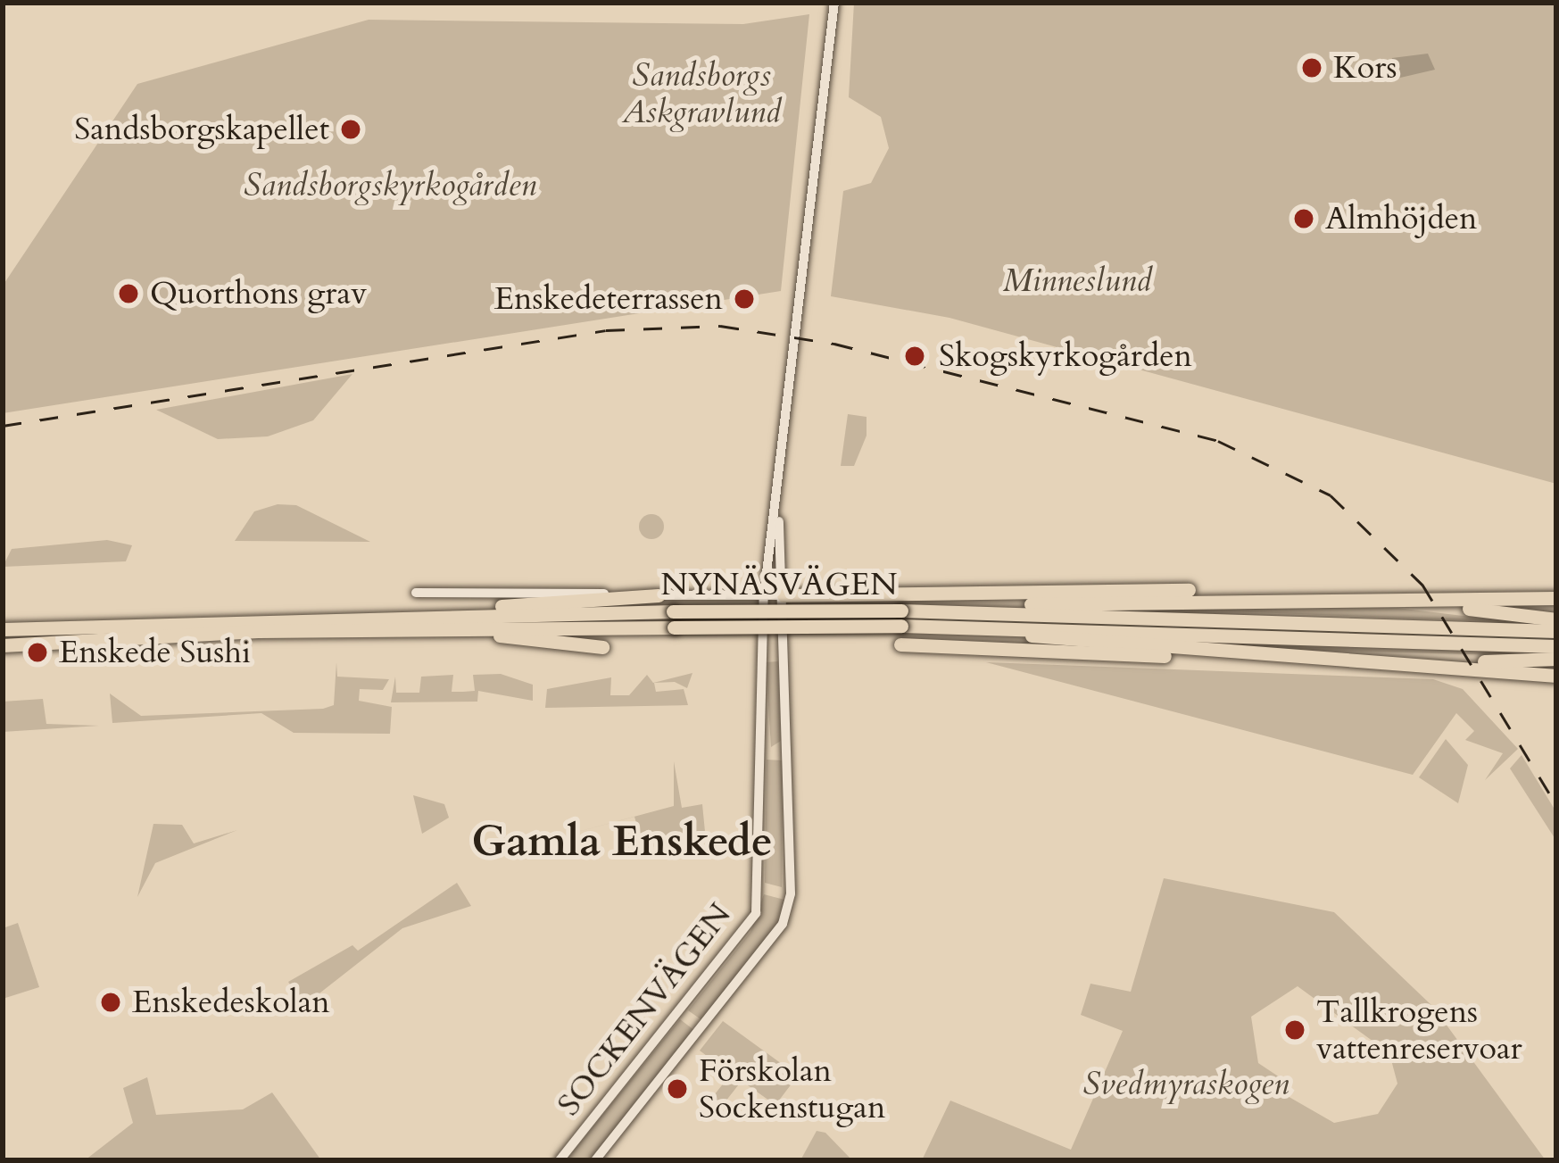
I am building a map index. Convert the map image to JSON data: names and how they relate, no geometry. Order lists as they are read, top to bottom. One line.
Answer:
{"streets":{"highway":["NYNÄSVÄGEN"],"street":["SOCKENVÄGEN"]},"crossings":[["NYNÄSVÄGEN","SOCKENVÄGEN"]],"districts":["Gamla Enskede"],"parks":["Sandsborgs Askgravlund","Sandsborgskyrkogården","Minneslund","Svedmyraskogen"],"places":["Kors","Sandsborgskapellet","Almhöjden","Quorthons grav","Enskedeterrassen","Skogskyrkogården","Enskede Sushi","Enskedeskolan","Tallkrogens vattenreservoar","Förskolan Sockenstugan"]}
